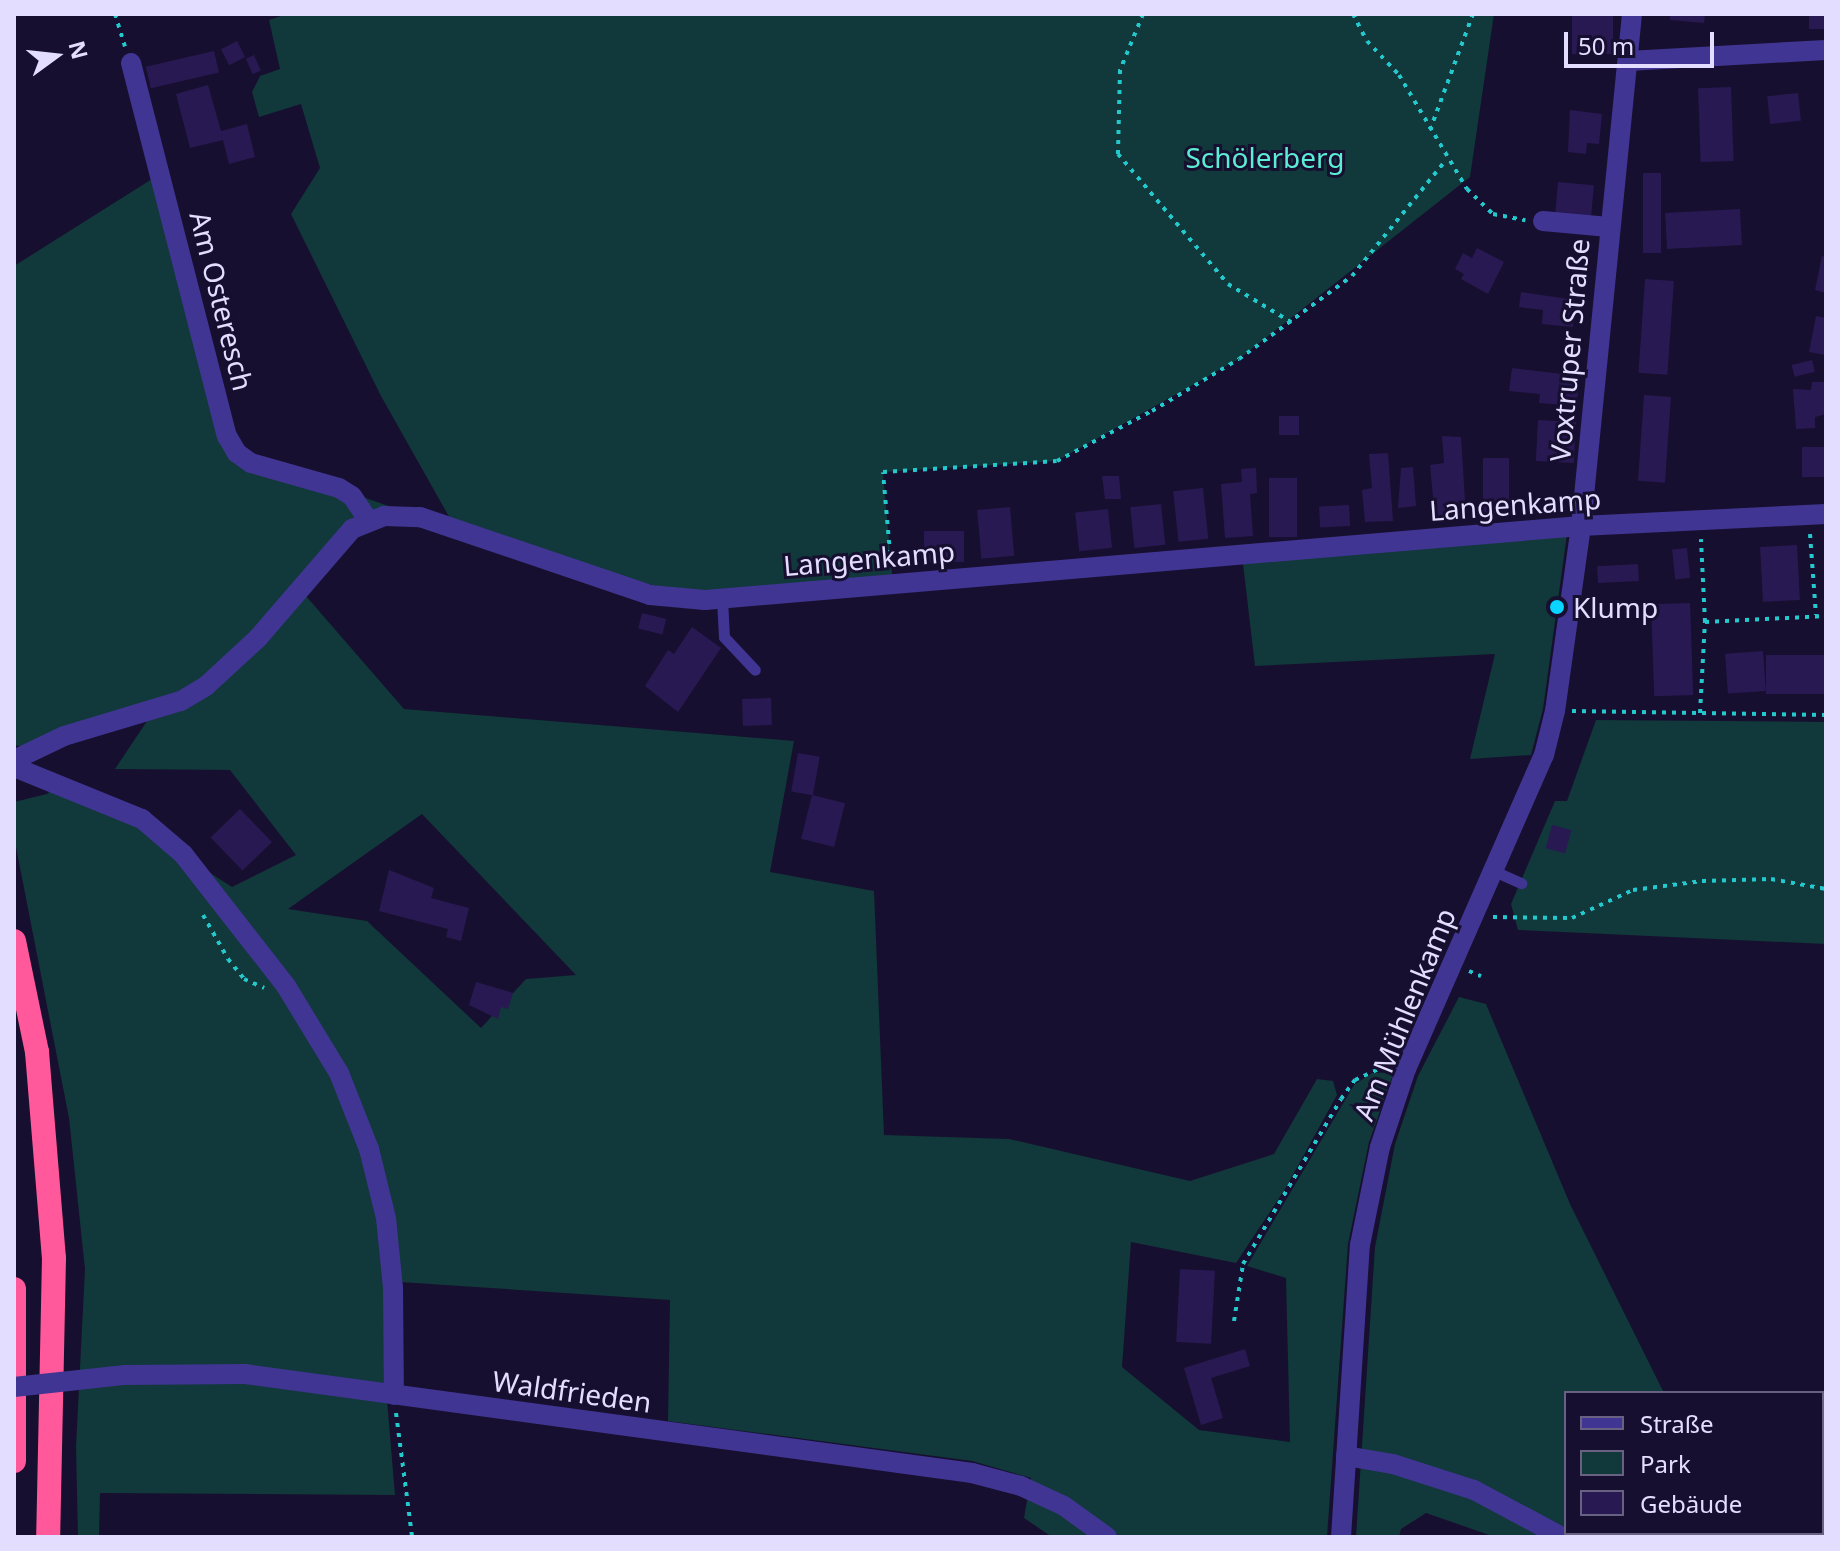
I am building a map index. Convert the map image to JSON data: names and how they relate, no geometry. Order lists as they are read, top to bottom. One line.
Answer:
{"streets":{"street":["Am Osteresch","Voxtruper Straße","Langenkamp","Am Mühlenkamp","Waldfrieden"]},"crossings":[["Am Osteresch","Langenkamp"],["Voxtruper Straße","Langenkamp"],["Voxtruper Straße","Am Mühlenkamp"],["Langenkamp","Am Mühlenkamp"]],"parks":["Schölerberg"],"places":["Klump"],"legend":["Straße","Park","Gebäude"],"scale_bar":"50 m","north":"right"}
